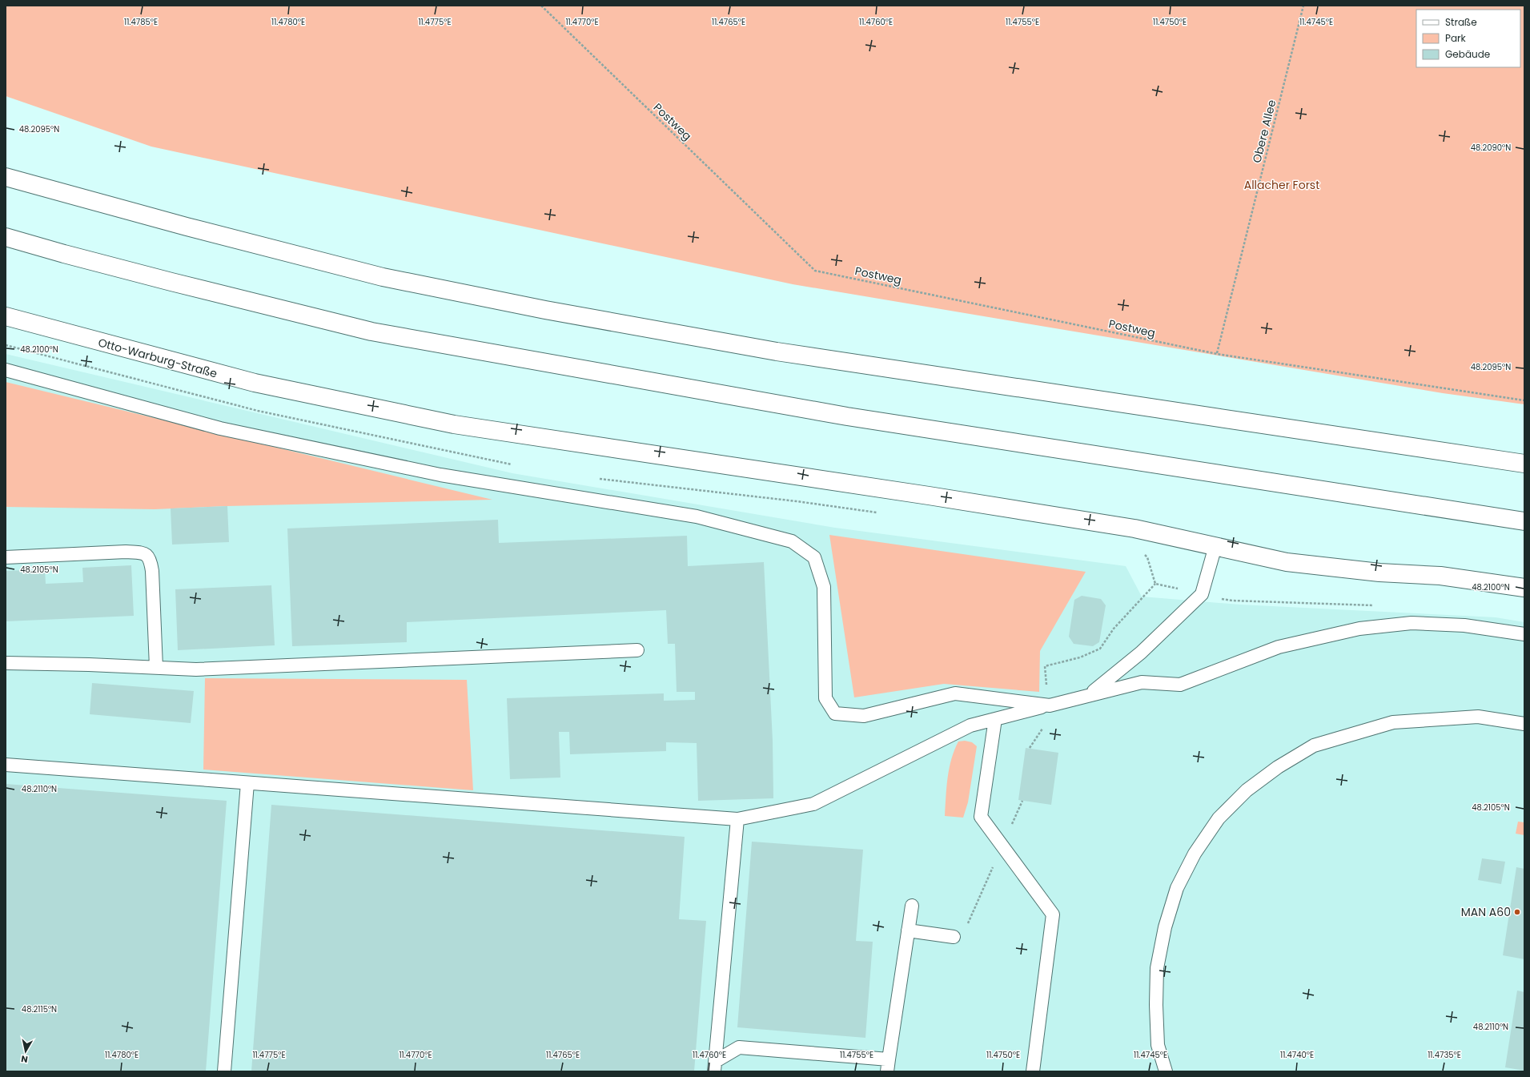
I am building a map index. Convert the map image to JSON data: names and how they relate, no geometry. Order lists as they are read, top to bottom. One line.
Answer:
{"streets":{"main road":["Otto-Warburg-Straße"],"path":["Postweg","Obere Allee"]},"crossings":[["Postweg","Obere Allee"]],"parks":["Allacher Forst"],"places":["MAN A60"],"legend":["Straße","Park","Gebäude"],"north":"bottom","coordinates":["11.4785°E","11.4780°E","11.4775°E","11.4770°E","11.4765°E","11.4760°E","11.4755°E","11.4750°E","11.4745°E","48.2095°N","48.2090°N","48.2100°N","48.2105°N","48.2110°N","48.2115°N","11.4740°E","11.4735°E"]}
